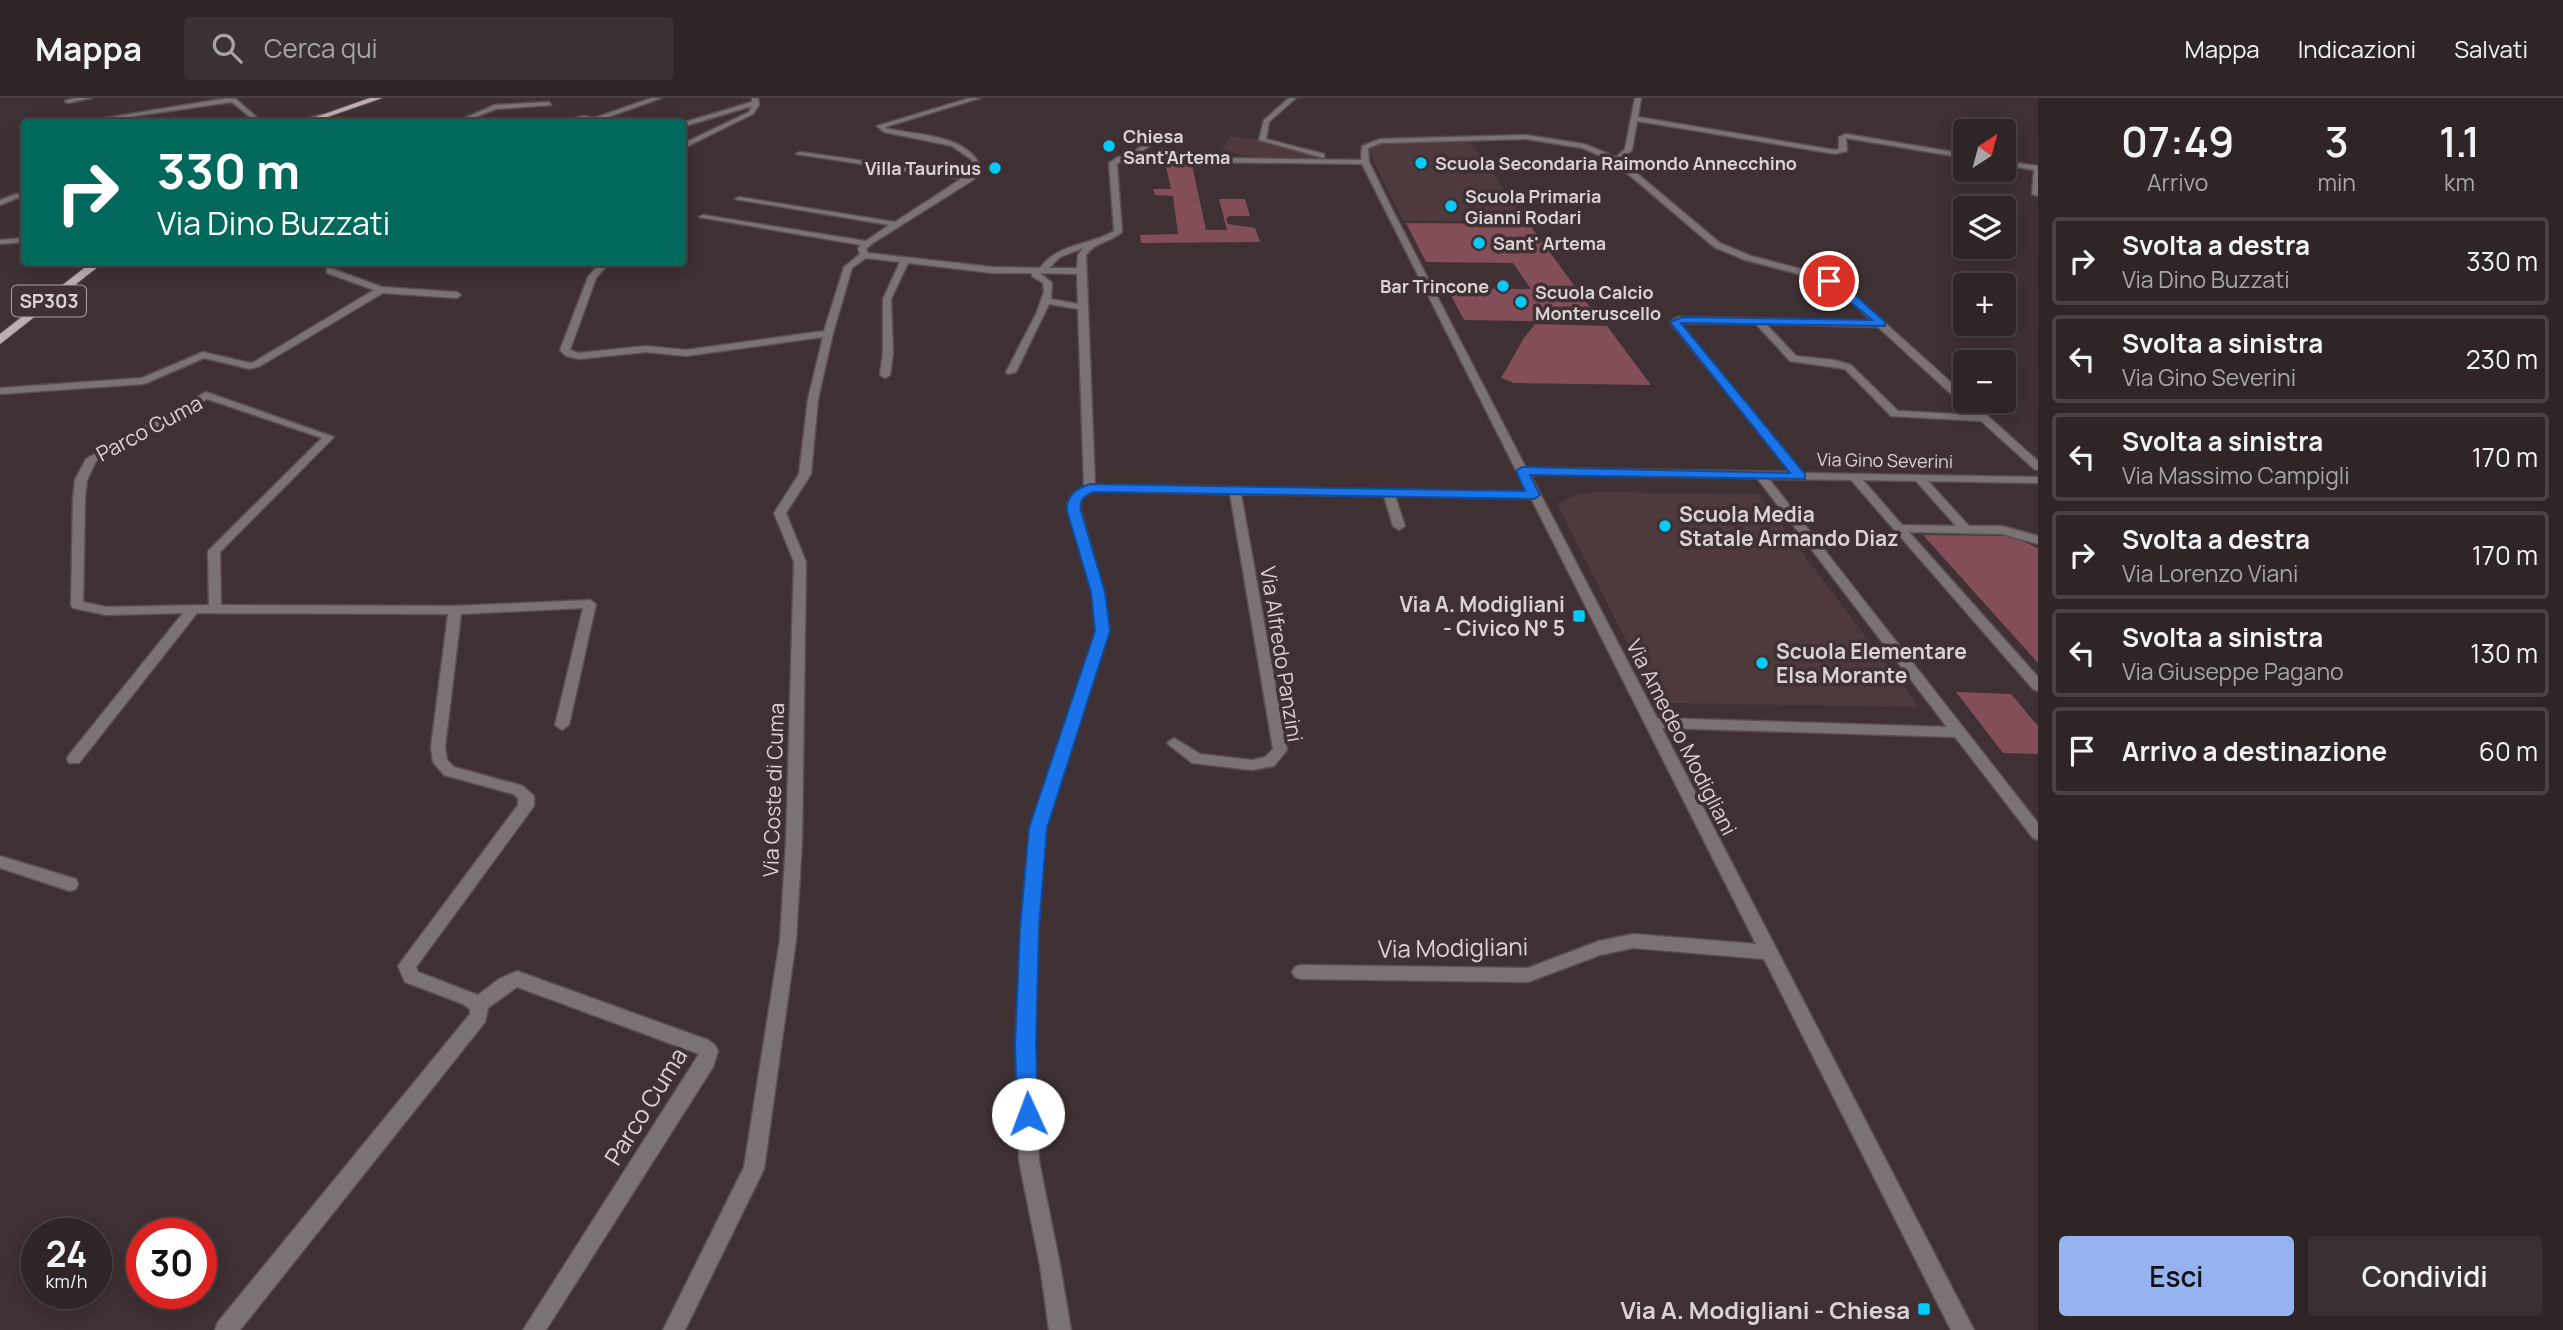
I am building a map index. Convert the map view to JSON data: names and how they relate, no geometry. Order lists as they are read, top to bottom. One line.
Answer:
{"streets":{"main road":["SP303"],"street":["Parco Cuma","Via Gino Severini","Via Alfredo Panzini","Via Amedeo Modigliani","Via Coste di Cuma","Via Modigliani"]},"crossings":[["Via Gino Severini","Via Amedeo Modigliani"],["Via Amedeo Modigliani","Via Modigliani"]],"places":{"other":["Chiesa Sant'Artema","Scuola Secondaria Raimondo Annecchino","Villa Taurinus","Scuola Primaria Gianni Rodari","Sant' Artema","Bar Trincone","Scuola Calcio Monteruscello","Scuola Media Statale Armando Diaz","Scuola Elementare Elsa Morante"],"transit":["Via A. Modigliani - Civico N° 5","Via A. Modigliani - Chiesa"]},"north":"top right","page":{"header":"Mappa","search":"Cerca qui","nav":["Mappa","Indicazioni","Salvati"],"eta":["07:49","Arrivo","3","min","1.1","km"],"map_buttons":["+","−"],"turn":["330 m","Via Dino Buzzati"],"list":[{"name":"Svolta a destra","note":"Via Dino Buzzati","value":"330 m"},{"name":"Svolta a sinistra","note":"Via Gino Severini","value":"230 m"},{"name":"Svolta a sinistra","note":"Via Massimo Campigli","value":"170 m"},{"name":"Svolta a destra","note":"Via Lorenzo Viani","value":"170 m"},{"name":"Svolta a sinistra","note":"Via Giuseppe Pagano","value":"130 m"},{"name":"Arrivo a destinazione","value":"60 m"}],"speed":"24 km/h","limit":"30","buttons":["Esci","Condividi"]}}
